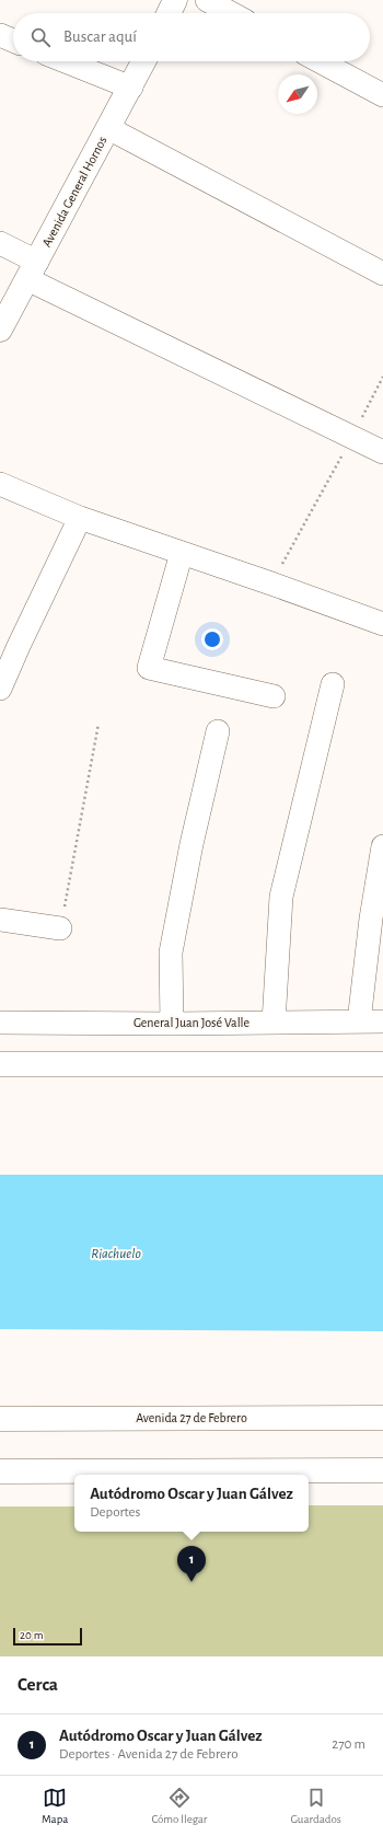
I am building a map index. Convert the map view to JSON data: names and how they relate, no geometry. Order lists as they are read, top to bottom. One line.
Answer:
{"streets":{"main road":["Avenida General Hornos","Avenida 27 de Febrero"],"street":["General Juan José Valle"]},"water":["Riachuelo"],"scale_bar":"20 m","north":"bottom left","page":{"search":"Buscar aquí","popup":["Autódromo Oscar y Juan Gálvez","Deportes"],"pins":"1","scale":"20 m","heading":"Cerca","list":[{"mark":"1","name":"Autódromo Oscar y Juan Gálvez","note":"Deportes · Avenida 27 de Febrero","value":"270 m"}],"nav":["Mapa","Cómo llegar","Guardados"]}}
